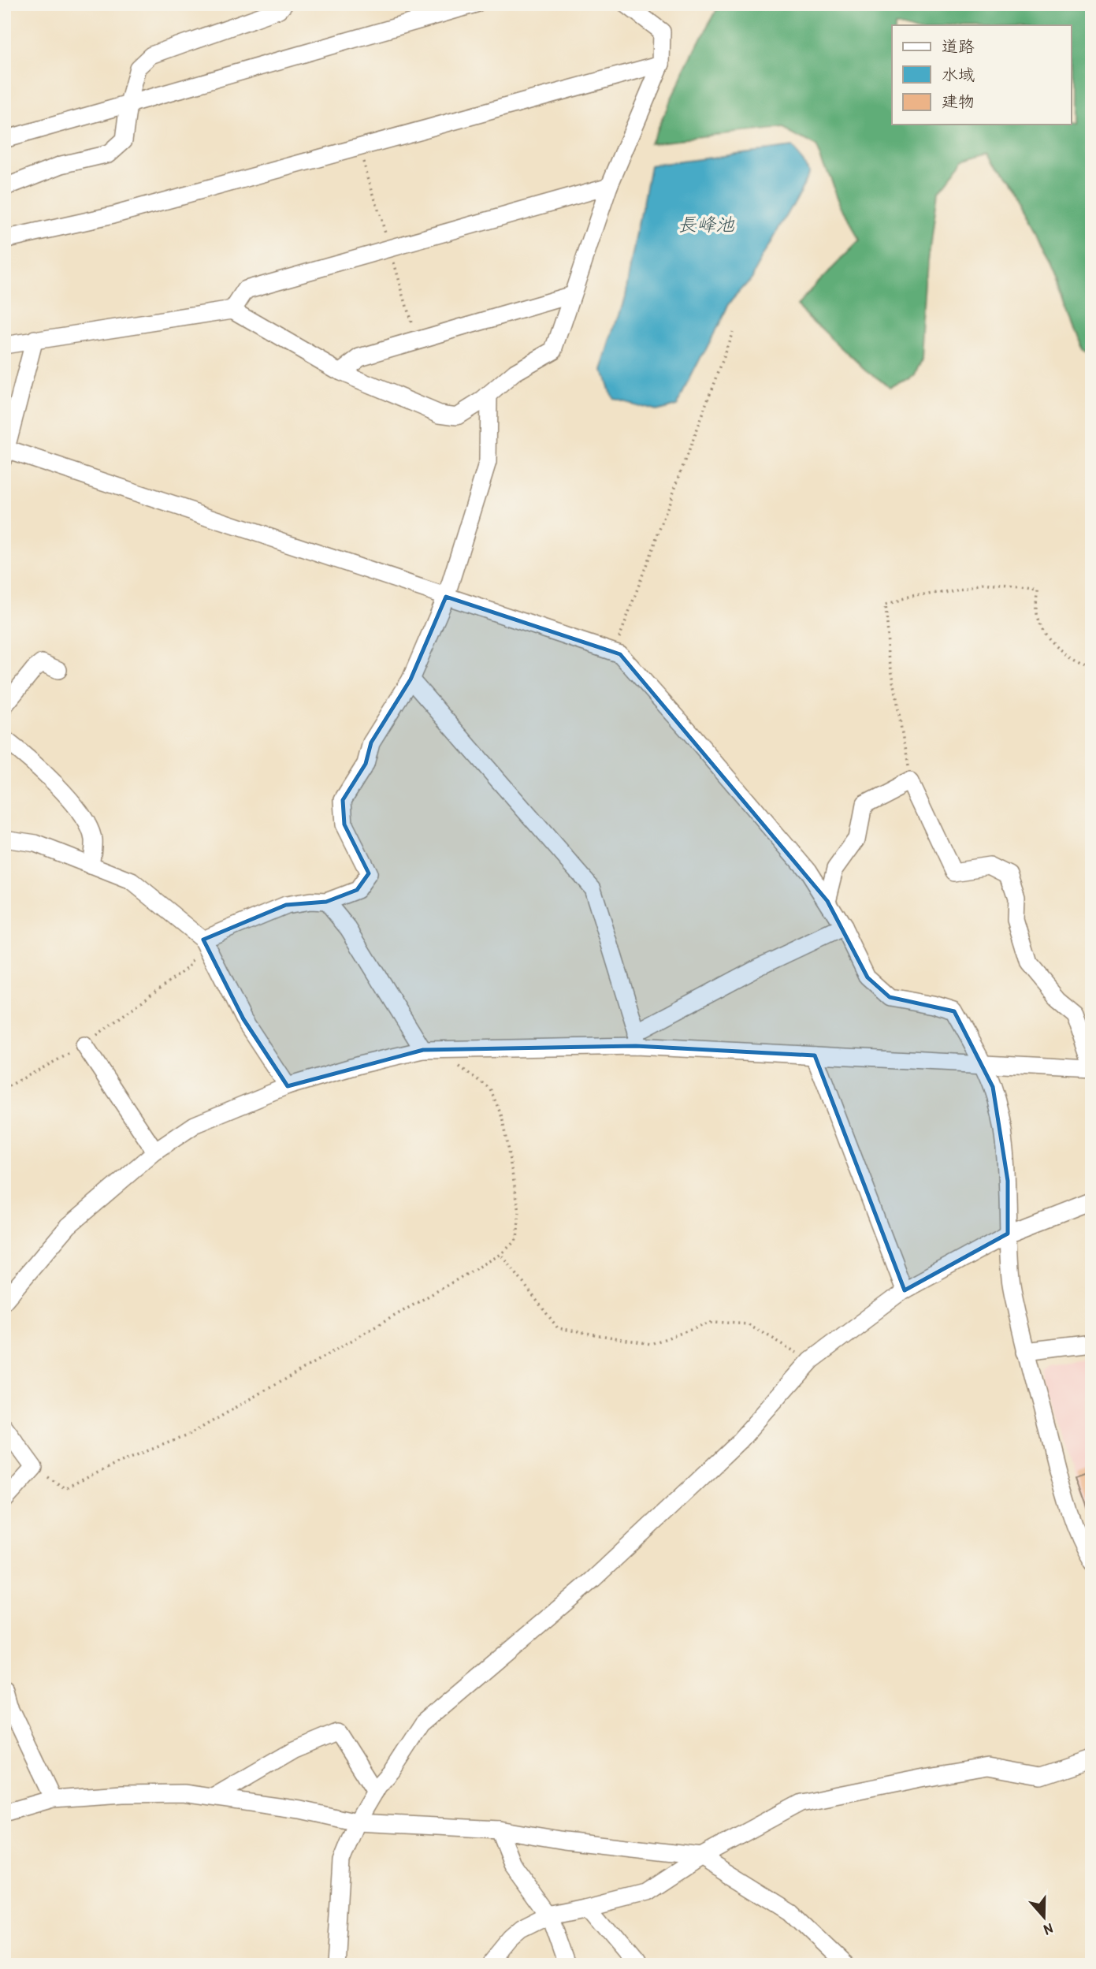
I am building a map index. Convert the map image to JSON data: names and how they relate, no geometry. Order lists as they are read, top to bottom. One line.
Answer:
{"water":["長峰池"],"legend":["道路","水域","建物"],"north":"bottom"}
